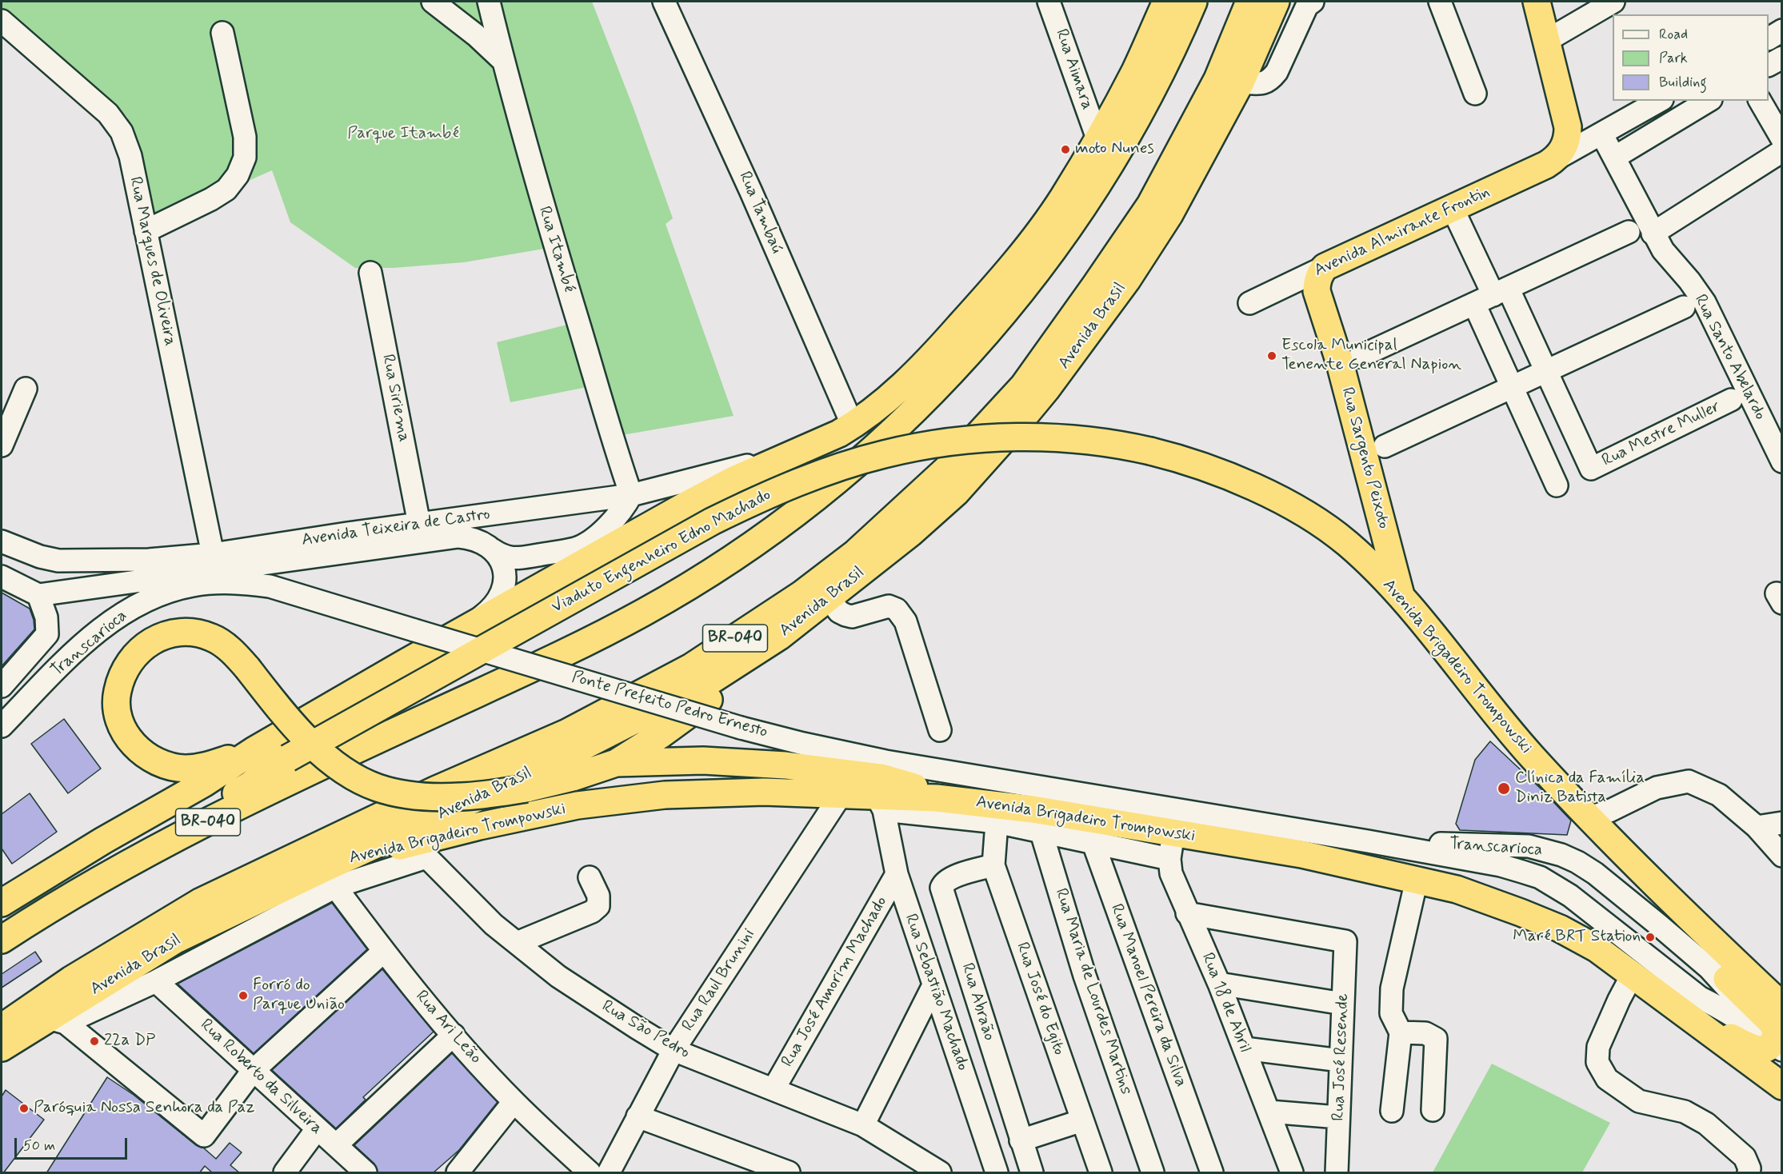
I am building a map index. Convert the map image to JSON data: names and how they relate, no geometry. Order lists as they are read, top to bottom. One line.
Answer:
{"streets":{"highway":["Avenida Almirante Frontin","Avenida Brasil","Rua Sargento Peixoto","Viaduto Engenheiro Edno Machado","BR-040","Avenida Brigadeiro Trompowski"],"street":["Rua Aimara","Rua Tambaú","Rua Itambé","Rua Marques de Oliveira","Rua Santo Abelardo","Rua Siriema","Rua Mestre Muller","Avenida Teixeira de Castro","Transcarioca","Ponte Prefeito Pedro Ernesto","Rua Raul Brunini","Rua José Amorim Machado","Rua Maria de Lourdes Martins","Rua Sebastião Machado","Rua Manoel Pereira da Silva","Rua José do Egito","Rua Abraão","Rua 18 de Abril","Rua Ari Leão","Rua São Pedro","Rua José Resende","Rua Roberto da Silveira"]},"crossings":[["Avenida Almirante Frontin","Rua Santo Abelardo"],["Avenida Almirante Frontin","Rua Sargento Peixoto"],["Rua Itambé","Avenida Teixeira de Castro"],["Rua Marques de Oliveira","Avenida Teixeira de Castro"],["Avenida Brasil","Avenida Brigadeiro Trompowski"],["Avenida Brasil","Rua Ari Leão"],["Avenida Brasil","Rua Roberto da Silveira"],["Rua Siriema","Avenida Teixeira de Castro"],["Rua Sargento Peixoto","Avenida Brigadeiro Trompowski"],["Viaduto Engenheiro Edno Machado","Avenida Brigadeiro Trompowski"],["Transcarioca","Ponte Prefeito Pedro Ernesto"],["Avenida Brigadeiro Trompowski","Rua Raul Brunini"],["Avenida Brigadeiro Trompowski","Rua Maria de Lourdes Martins"],["Avenida Brigadeiro Trompowski","Rua Sebastião Machado"],["Avenida Brigadeiro Trompowski","Rua Manoel Pereira da Silva"],["Avenida Brigadeiro Trompowski","Rua 18 de Abril"],["Avenida Brigadeiro Trompowski","Rua Ari Leão"],["Avenida Brigadeiro Trompowski","Rua São Pedro"],["Rua Raul Brunini","Rua São Pedro"],["Rua José Amorim Machado","Rua Sebastião Machado"],["Rua José Amorim Machado","Rua São Pedro"],["Rua José do Egito","Rua Abraão"],["Rua 18 de Abril","Rua José Resende"]],"parks":["Parque Itambé"],"places":["moto Nunes","Escola Municipal Tenente General Napion","Clínica da Família Diniz Batista","Maré BRT Station","Forró do Parque União","22a DP","Paróquia Nossa Senhora da Paz"],"legend":["Road","Park","Building"],"scale_bar":"50 m"}
